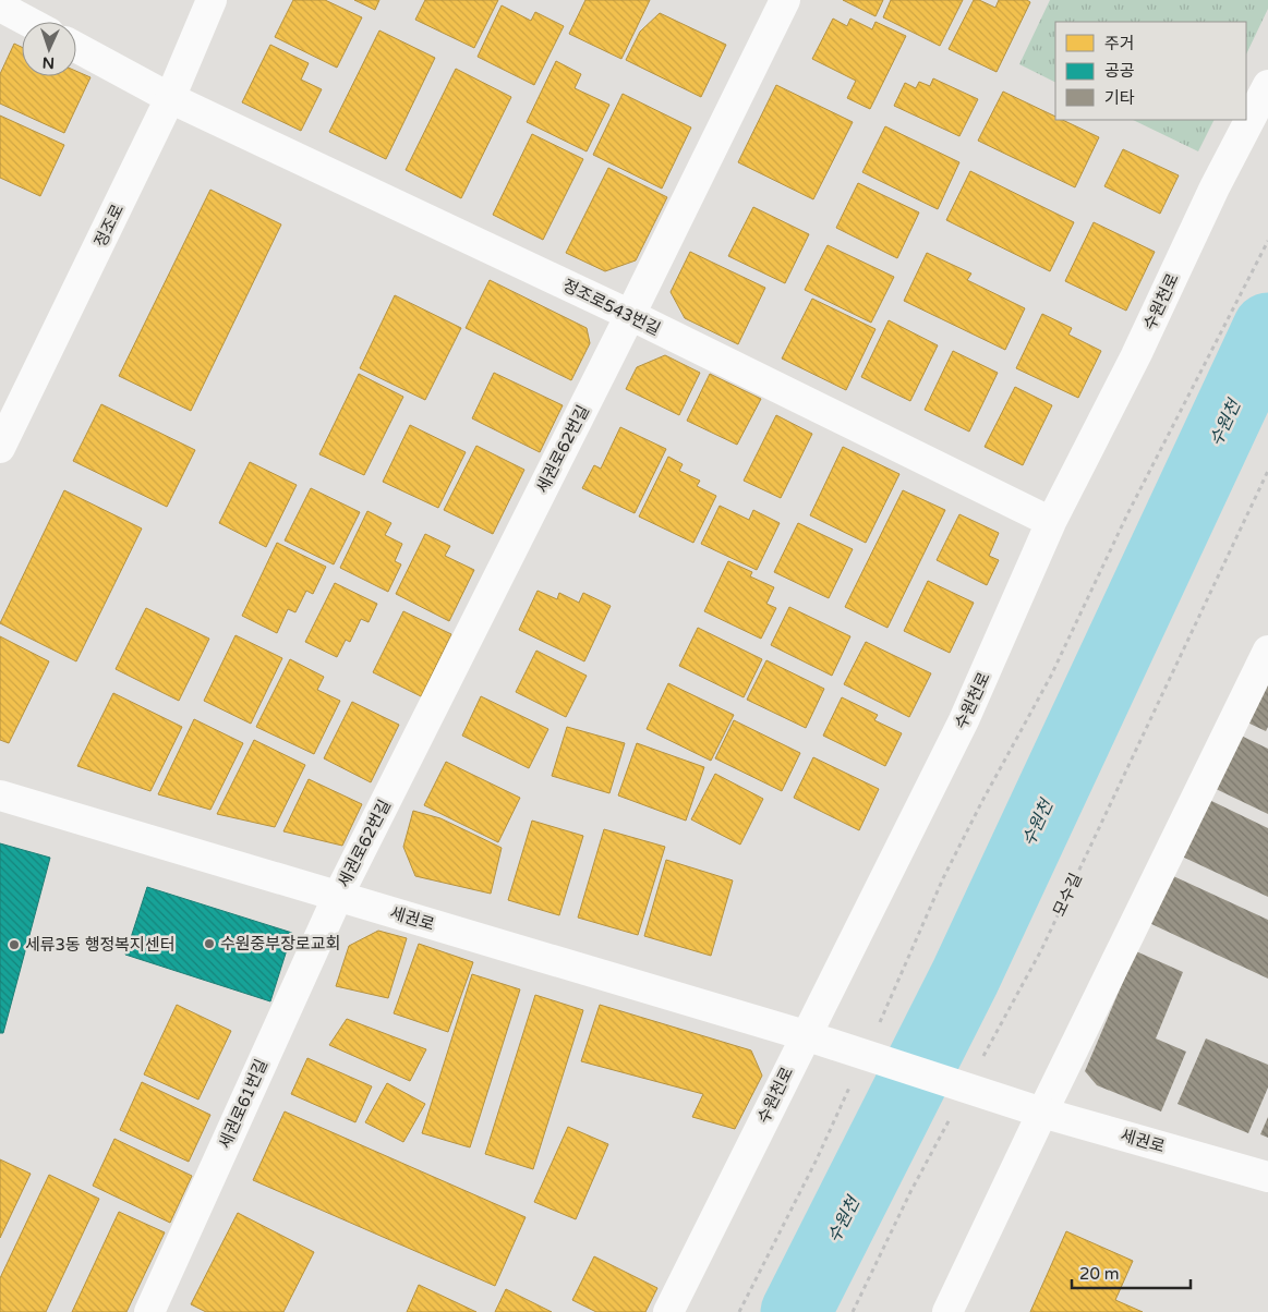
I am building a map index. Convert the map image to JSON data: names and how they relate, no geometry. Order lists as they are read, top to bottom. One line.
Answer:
{"streets":{"street":["정조로","수원천로","정조로543번길","세권로62번길","세권로","세권로61번길"],"path":["모수길"]},"crossings":[["정조로","정조로543번길"],["수원천로","정조로543번길"],["수원천로","세권로"],["정조로543번길","세권로62번길"],["세권로62번길","세권로"],["세권로62번길","세권로61번길"],["세권로","세권로61번길"]],"water":["수원천"],"places":["수원중부장로교회","세류3동 행정복지센터"],"legend":["주거","공공","기타"],"scale_bar":"20 m","north":"bottom"}
